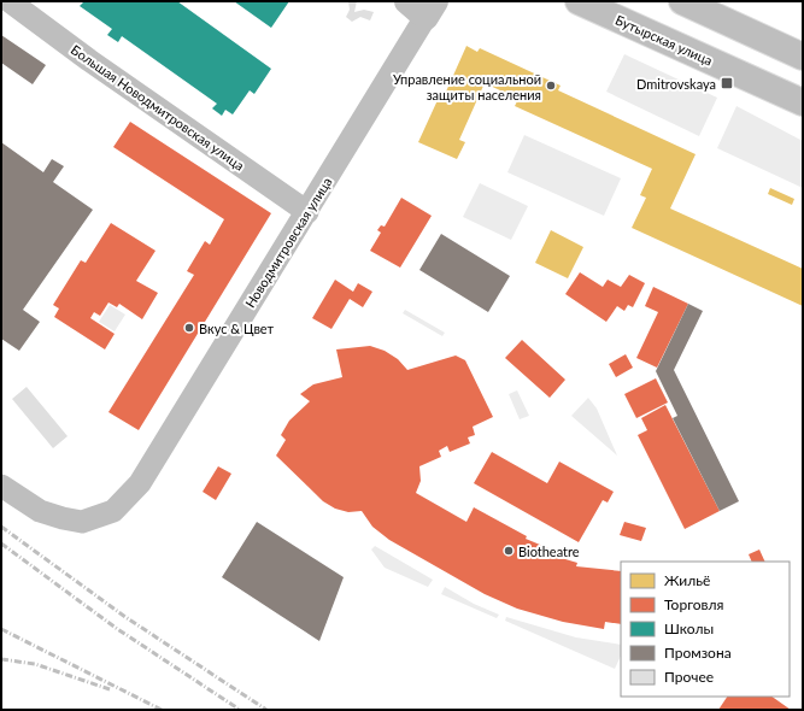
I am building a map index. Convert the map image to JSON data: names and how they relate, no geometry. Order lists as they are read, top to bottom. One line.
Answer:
{"streets":{"main road":["Бутырская улица"],"street":["Большая Новодмитровская улица","Новодмитровская улица"]},"crossings":[["Большая Новодмитровская улица","Новодмитровская улица"]],"places":{"transit":["Dmitrovskaya"],"other":["Управление социальной защиты населения","Вкус & Цвет","Biotheatre"]},"legend":["Жильё","Торговля","Школы","Промзона","Прочее"]}
